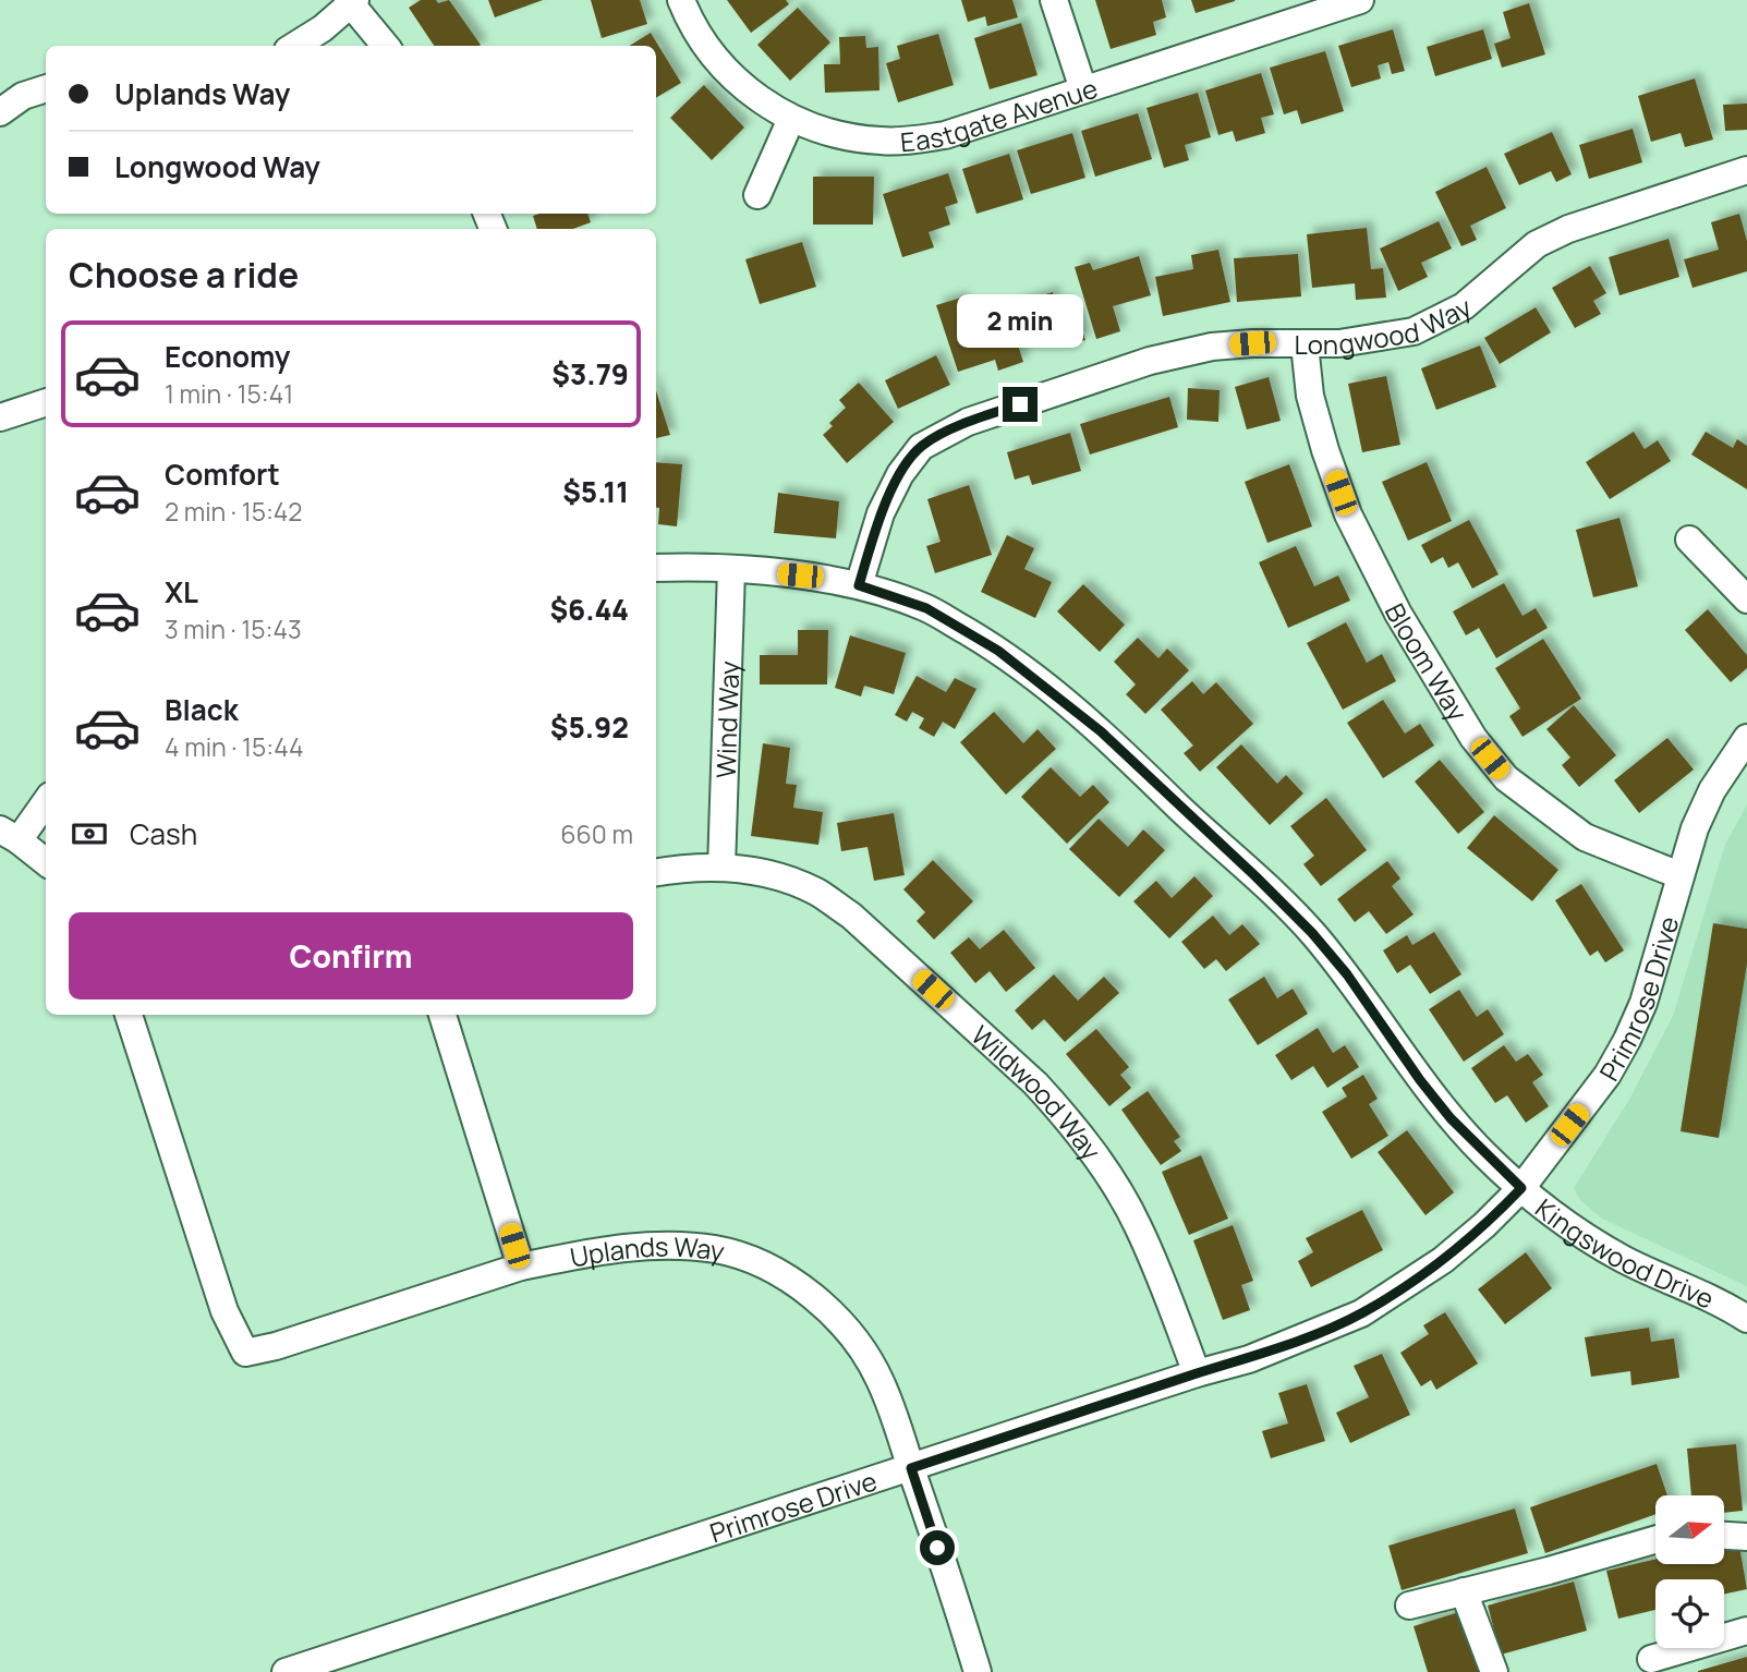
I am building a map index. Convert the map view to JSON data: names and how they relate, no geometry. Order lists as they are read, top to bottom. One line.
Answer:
{"streets":{"street":["Eastgate Avenue","Longwood Way","Bloom Way","Wind Way","Primrose Drive","Wildwood Way","Kingswood Drive","Uplands Way"]},"crossings":[["Longwood Way","Bloom Way"],["Longwood Way","Kingswood Drive"],["Bloom Way","Primrose Drive"],["Wind Way","Wildwood Way"],["Wind Way","Kingswood Drive"],["Primrose Drive","Wildwood Way"],["Primrose Drive","Kingswood Drive"],["Primrose Drive","Uplands Way"]],"north":"right","page":{"banner":["Uplands Way","Longwood Way"],"heading":"Choose a ride","bubble":"2 min","list":[{"name":"Economy","note":"1 min · 15:41","value":"$3.79"},{"name":"Comfort","note":"2 min · 15:42","value":"$5.11"},{"name":"XL","note":"3 min · 15:43","value":"$6.44"},{"name":"Black","note":"4 min · 15:44","value":"$5.92"}],"pay":["Cash","660 m"],"buttons":"Confirm"}}
